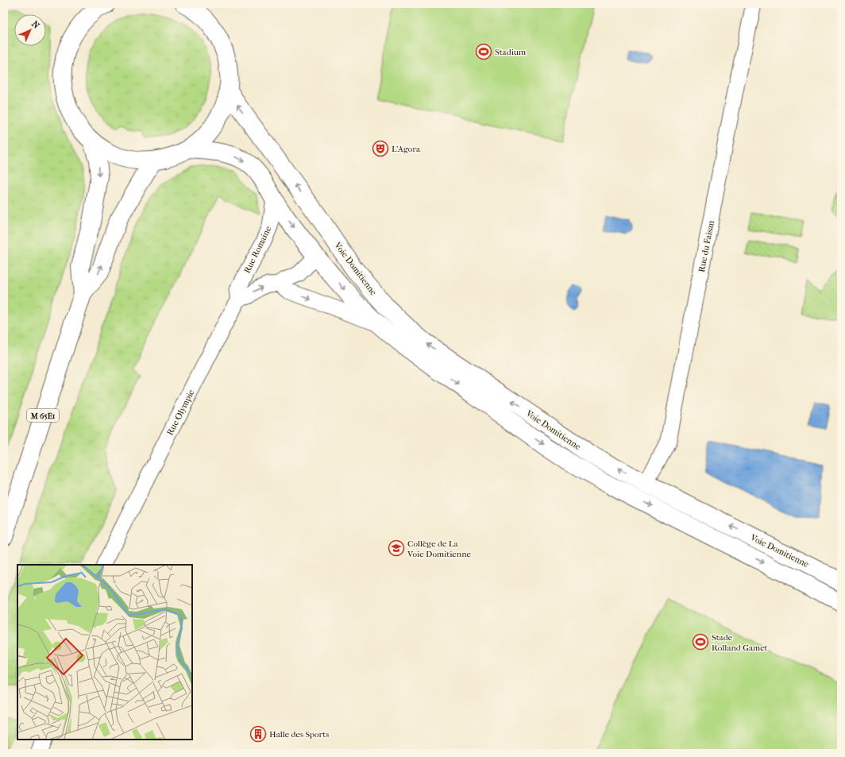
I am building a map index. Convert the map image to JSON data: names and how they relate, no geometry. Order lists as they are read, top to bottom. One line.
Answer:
{"streets":{"street":["Rue du Faisan","Rue Romaine","Voie Domitienne","Rue Olympie","M 65E1"]},"crossings":[["Rue du Faisan","Voie Domitienne"],["Rue Romaine","Voie Domitienne"],["Rue Romaine","Rue Olympie"]],"places":{"sports":["Stadium","Stade Rolland Gamet"],"theatre":["L'Agora"],"school or university":["Collège de La Voie Domitienne"],"building":["Halle des Sports"]},"north":"top right"}
